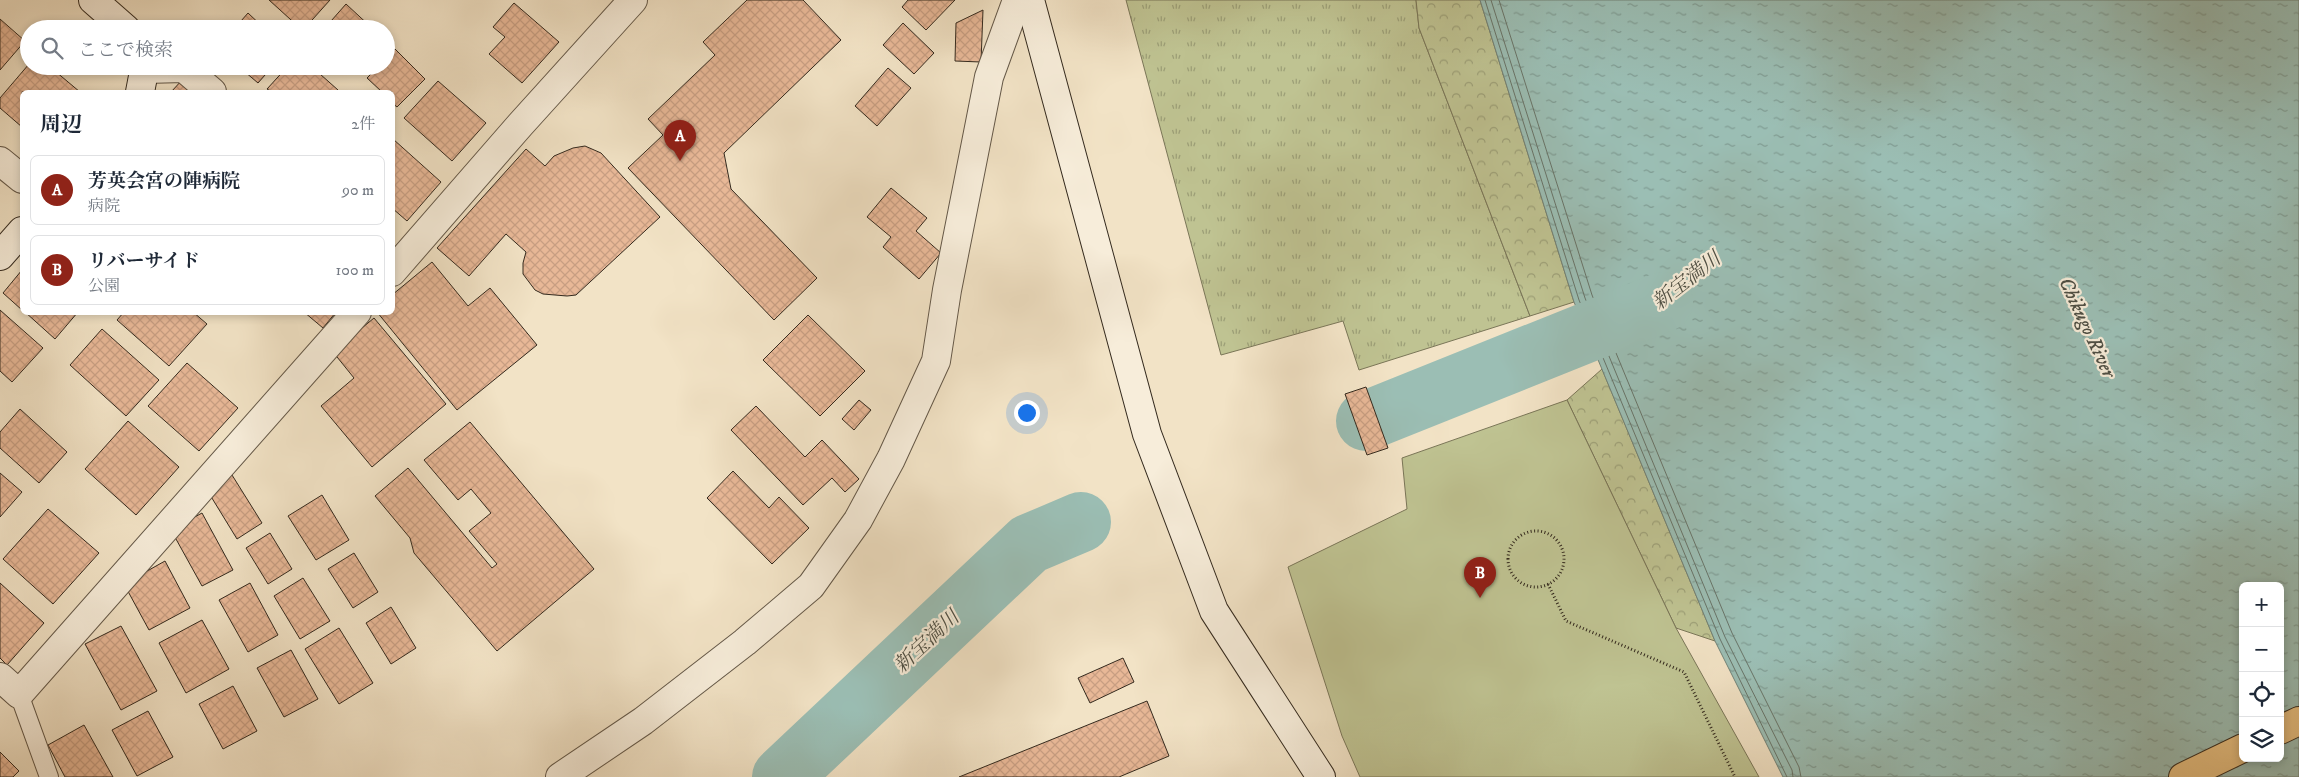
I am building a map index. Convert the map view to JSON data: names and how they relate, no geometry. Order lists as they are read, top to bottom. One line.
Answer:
{"water":["新宝満川","Chikugo River"],"page":{"search":"ここで検索","heading":["周辺","2件"],"pins":["A","B"],"list":[{"mark":"A","name":"芳英会宮の陣病院","note":"病院","value":"90 m"},{"mark":"B","name":"リバーサイド","note":"公園","value":"100 m"}],"map_buttons":["+","−"]}}
